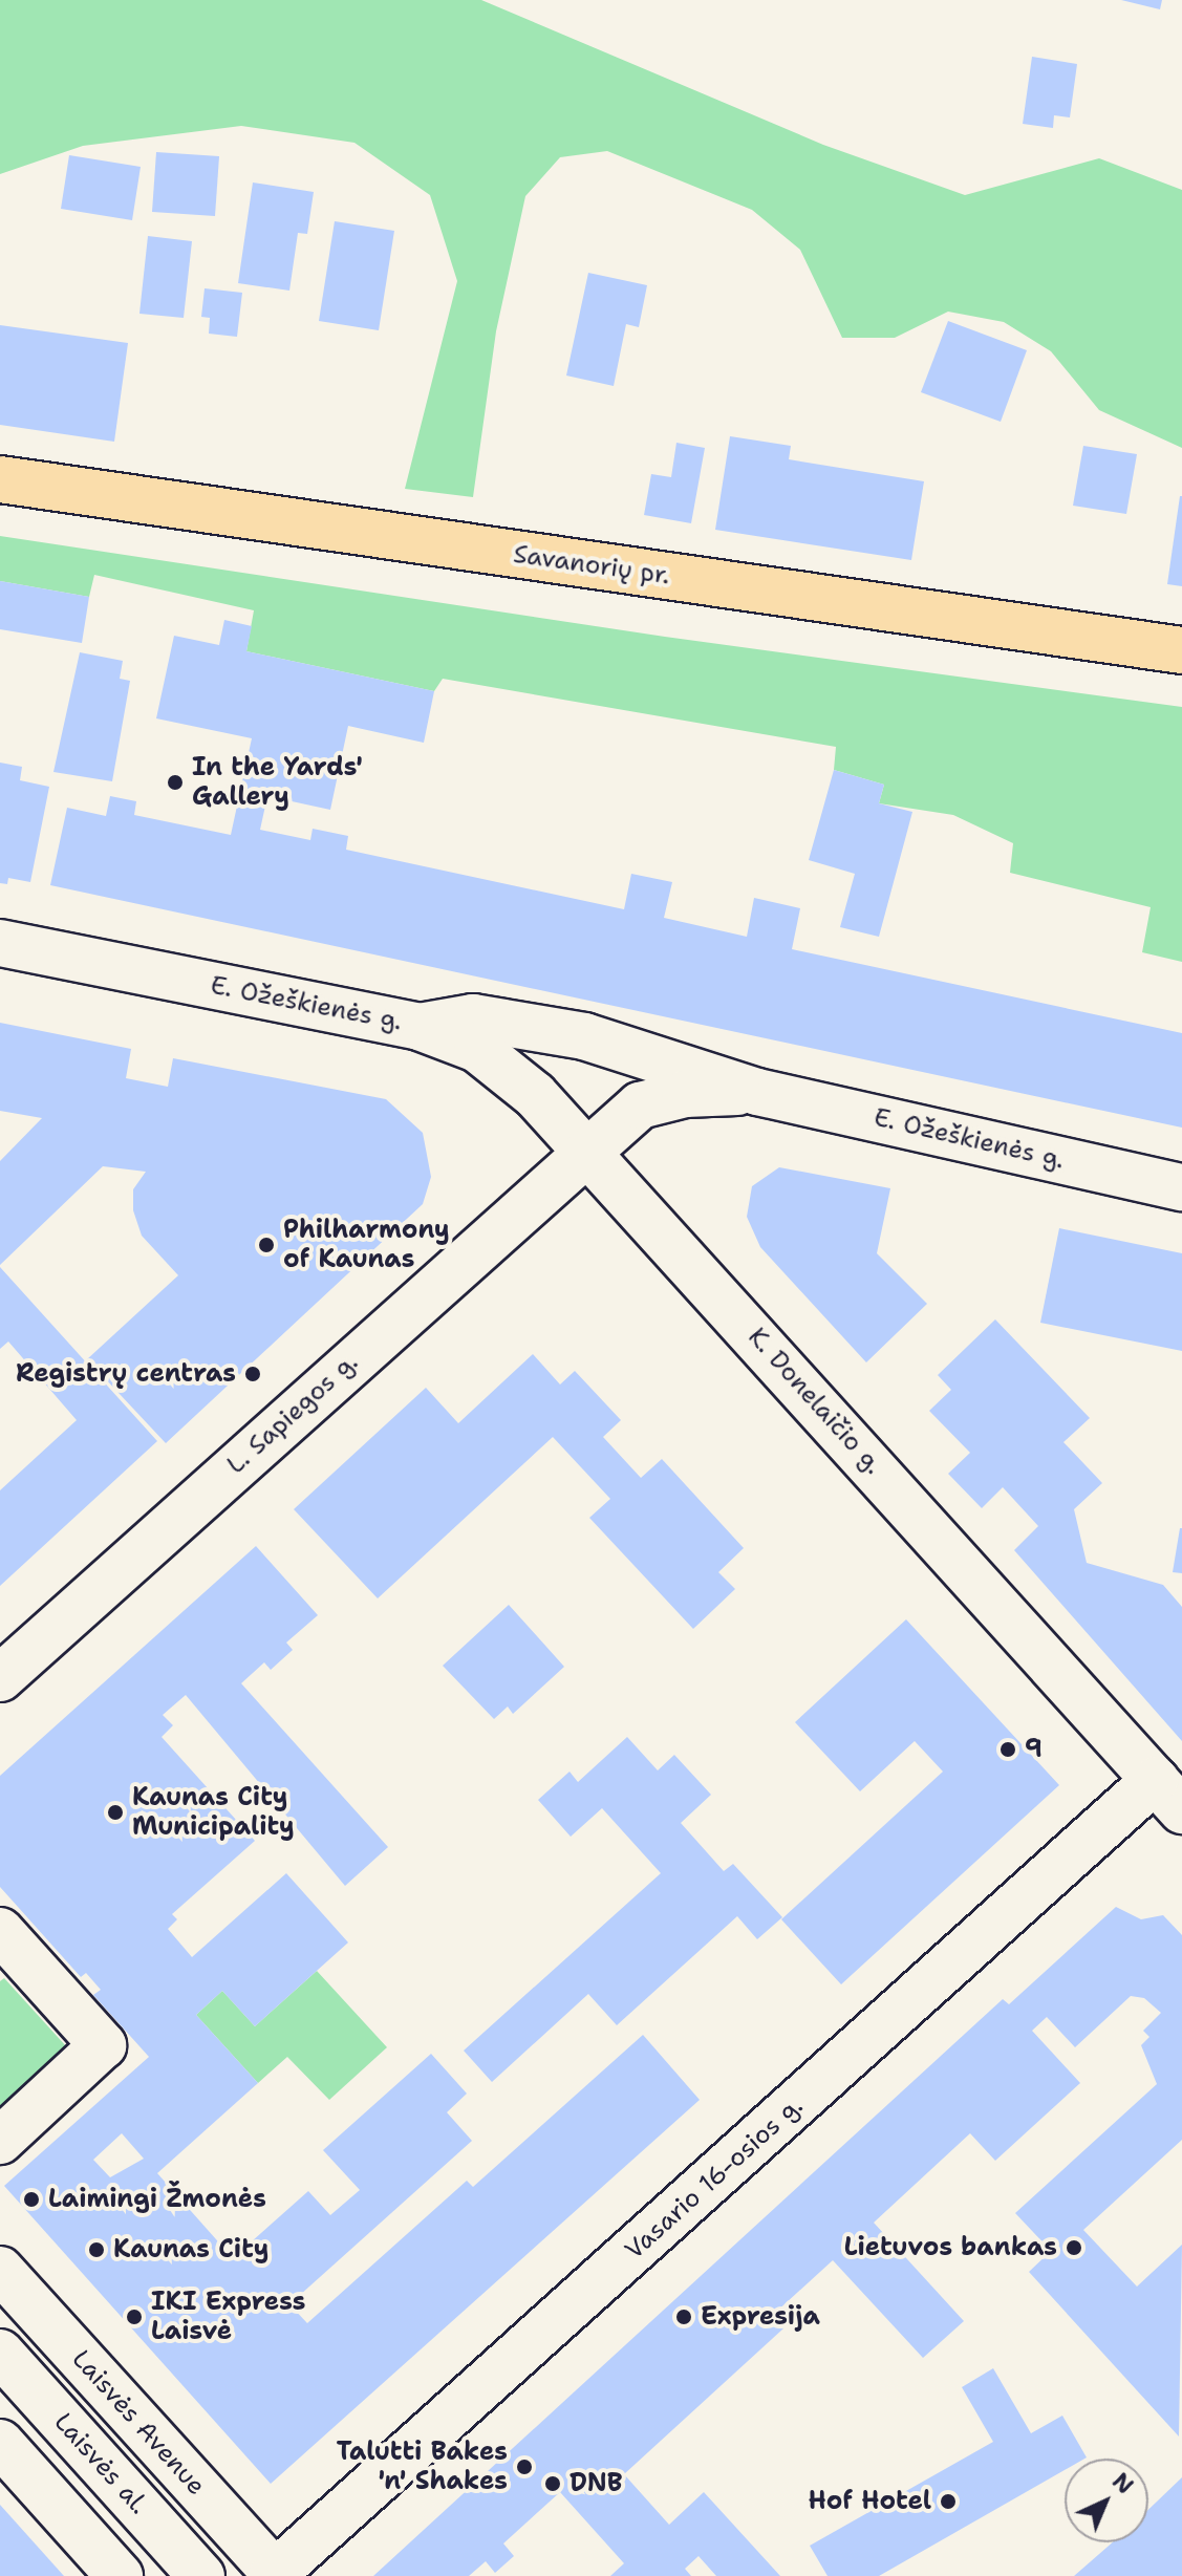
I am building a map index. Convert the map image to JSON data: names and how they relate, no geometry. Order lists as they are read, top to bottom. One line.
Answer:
{"streets":{"main road":["Savanorių pr."],"street":["E. Ožeškienės g.","K. Donelaičio g.","L. Sapiegos g.","Vasario 16-osios g.","Laisvės Avenue","Laisvės al."]},"crossings":[["E. Ožeškienės g.","K. Donelaičio g."],["E. Ožeškienės g.","L. Sapiegos g."],["K. Donelaičio g.","L. Sapiegos g."],["K. Donelaičio g.","Vasario 16-osios g."],["Vasario 16-osios g.","Laisvės Avenue"]],"places":["In the Yards' Gallery","Philharmony of Kaunas","Registrų centras","9","Kaunas City Municipality","Laimingi Žmonės","Lietuvos bankas","Kaunas City","IKI Express Laisvė","Expresija","Talutti Bakes 'n' Shakes","DNB","Hof Hotel"],"north":"top right"}
